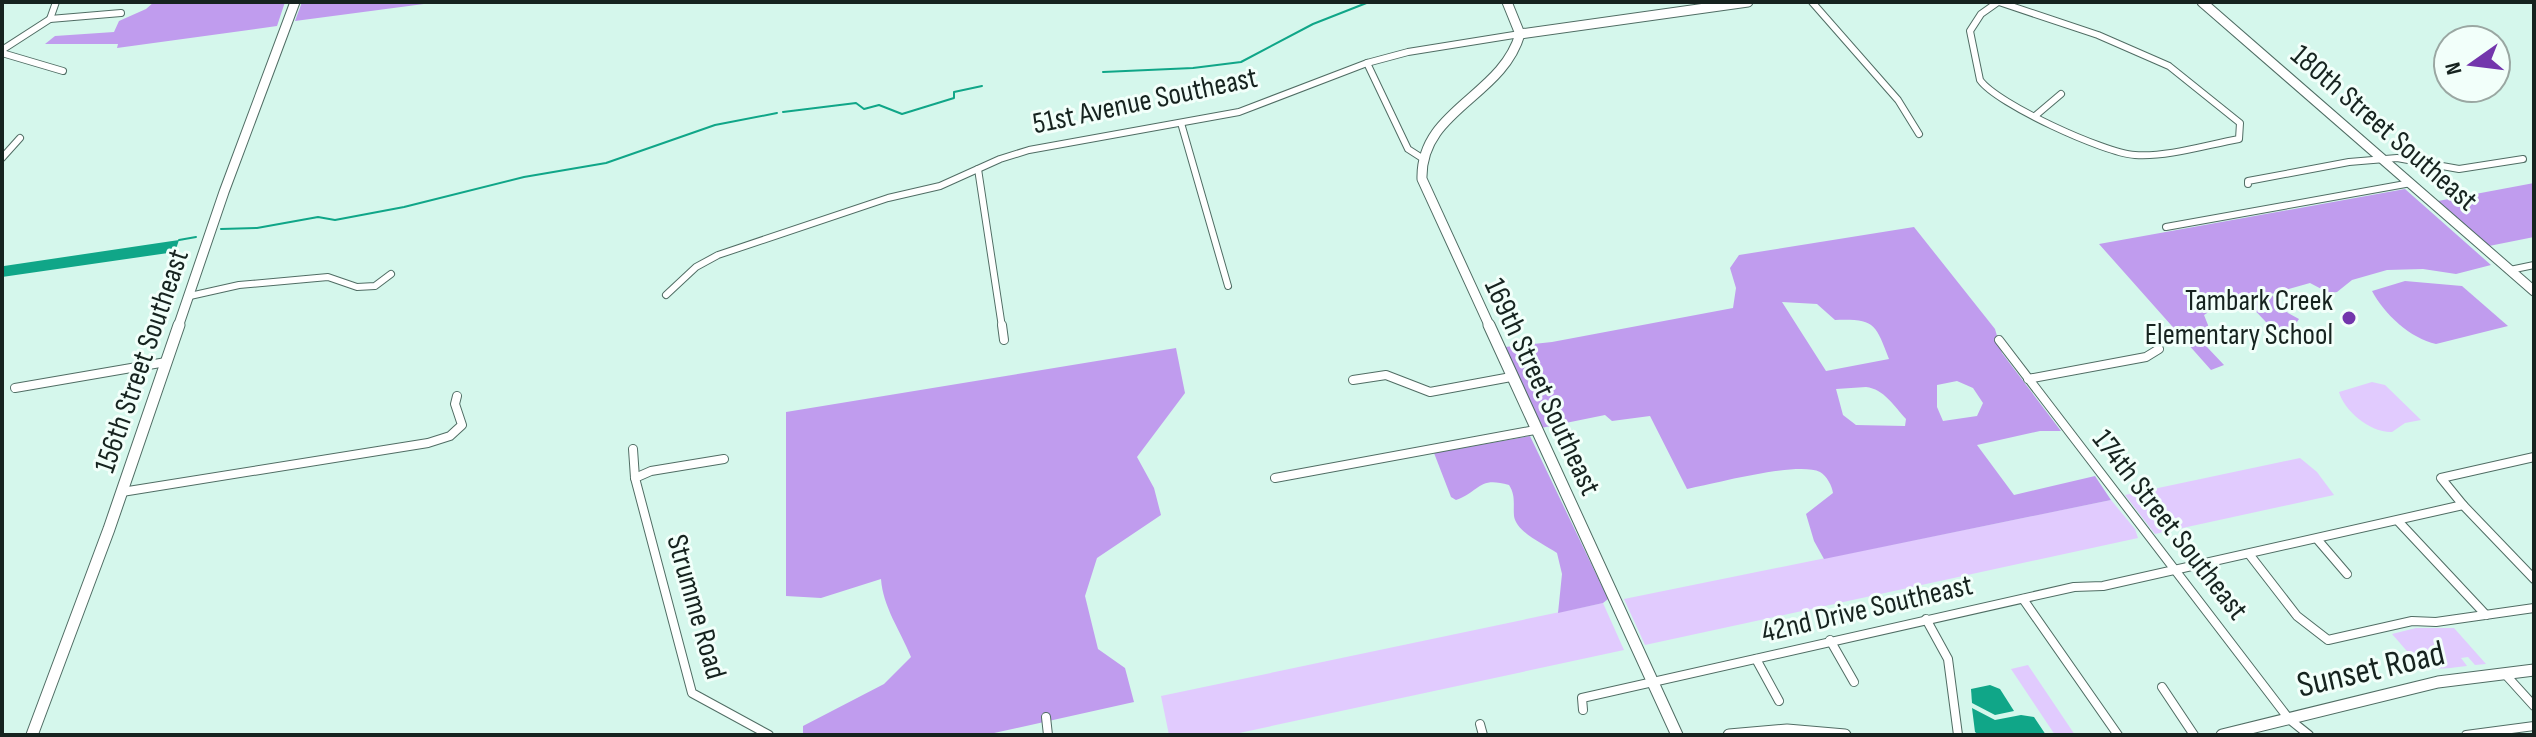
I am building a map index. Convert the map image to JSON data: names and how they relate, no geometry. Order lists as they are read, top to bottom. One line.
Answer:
{"streets":{"street":["51st Avenue Southeast","180th Street Southeast","156th Street Southeast","169th Street Southeast","174th Street Southeast","Strumme Road","42nd Drive Southeast","Sunset Road"]},"crossings":[["51st Avenue Southeast","169th Street Southeast"],["169th Street Southeast","42nd Drive Southeast"],["174th Street Southeast","42nd Drive Southeast"],["174th Street Southeast","Sunset Road"]],"places":["Tambark Creek Elementary School"],"north":"left"}
